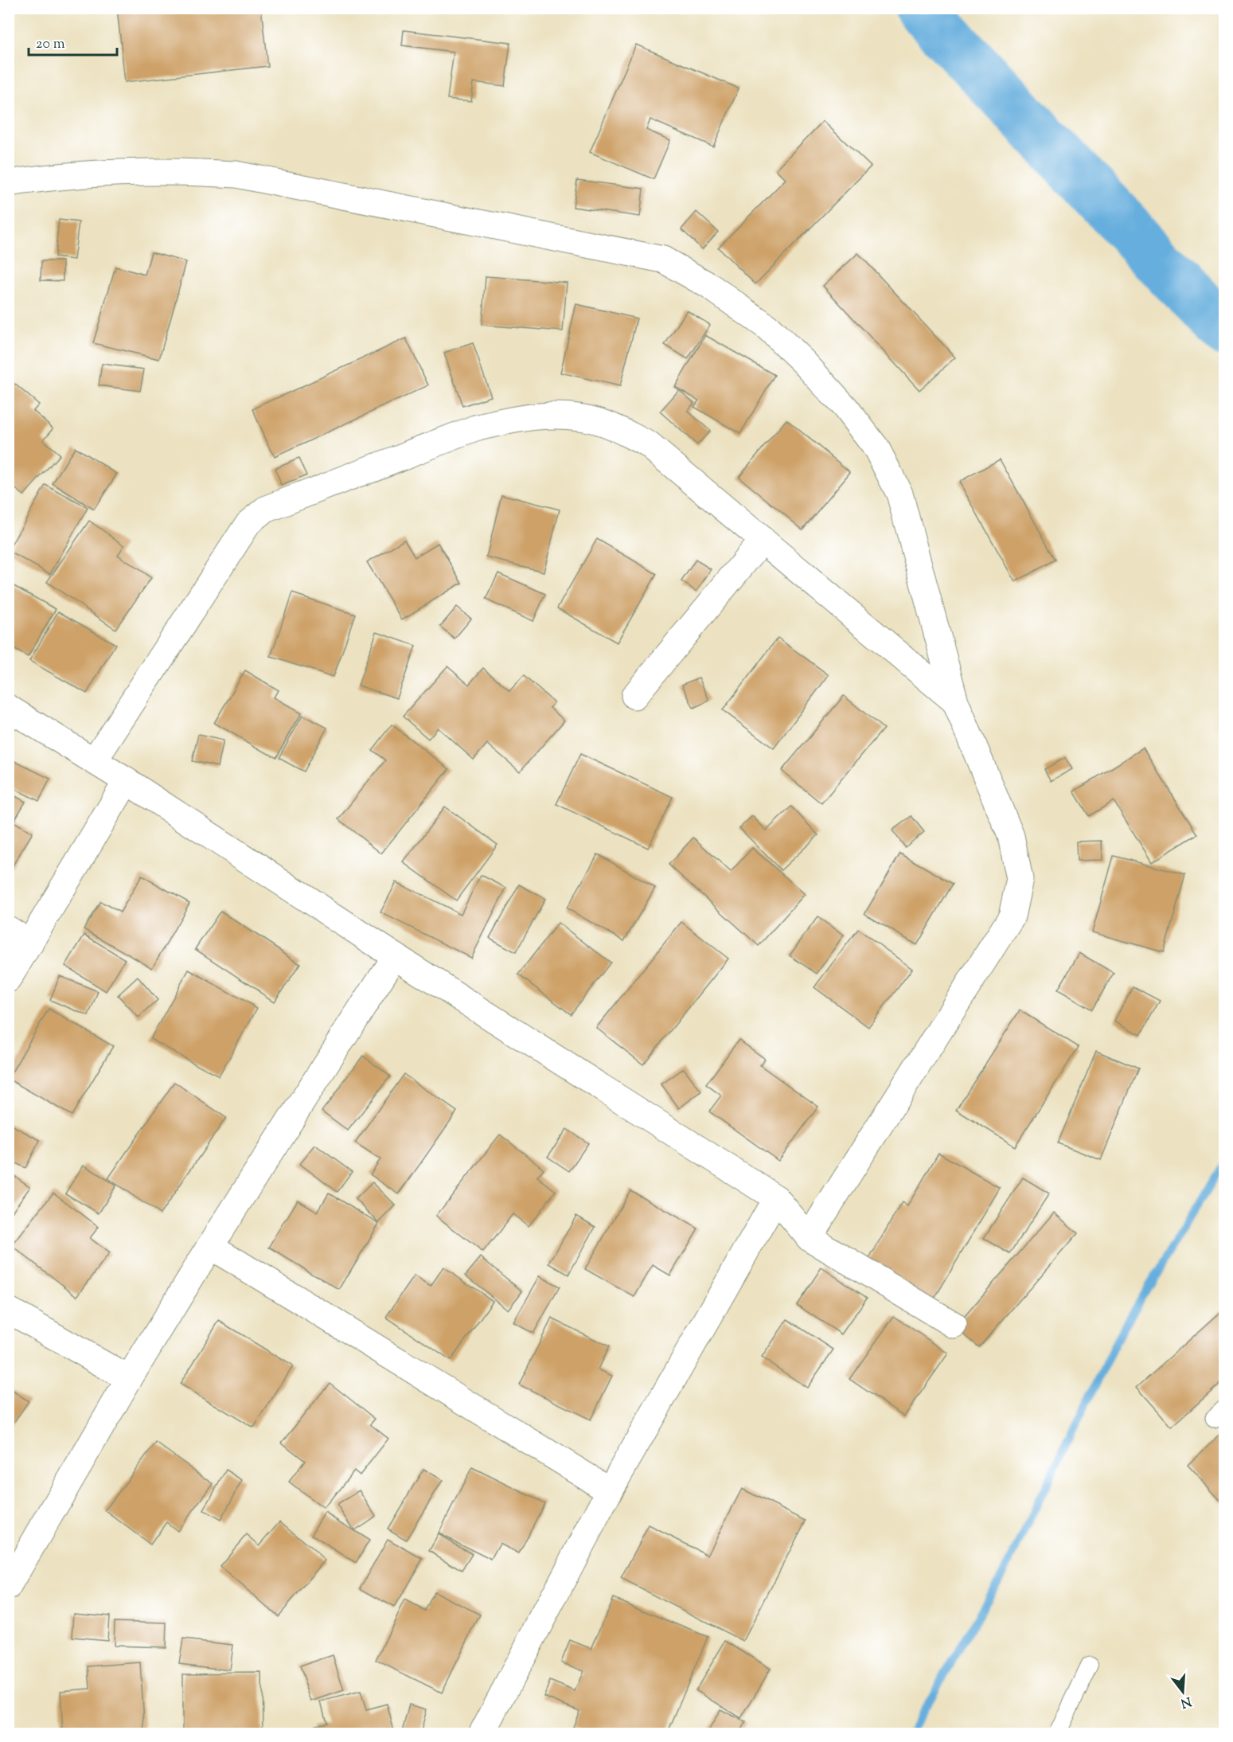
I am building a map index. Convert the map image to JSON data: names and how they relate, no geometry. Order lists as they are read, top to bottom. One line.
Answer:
{"scale_bar":"20 m","north":"bottom"}
